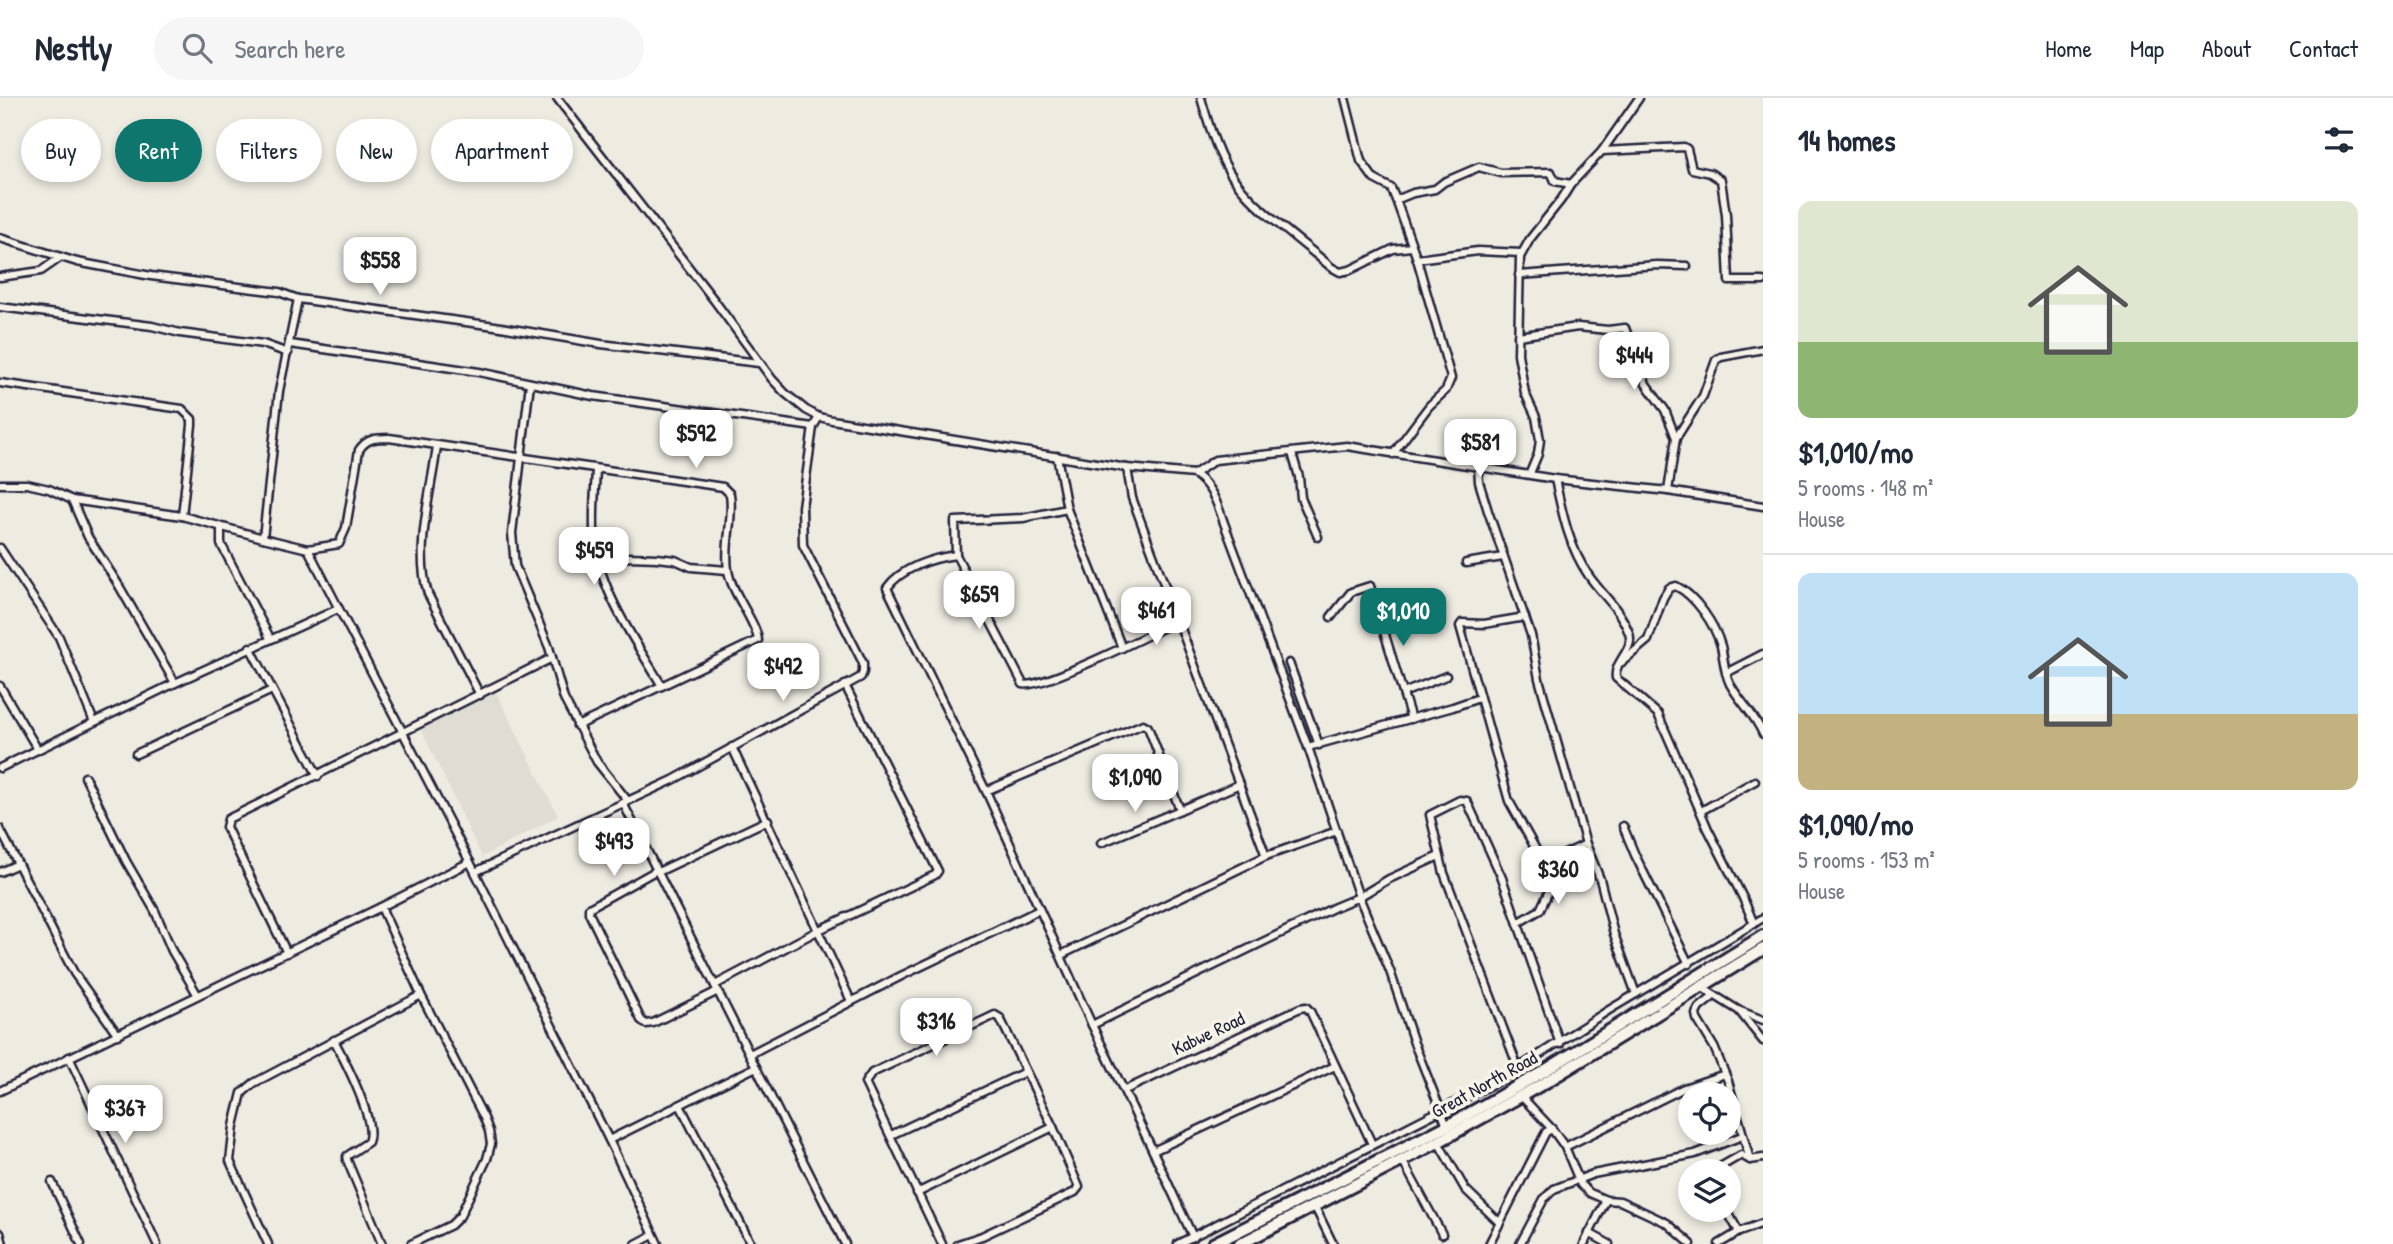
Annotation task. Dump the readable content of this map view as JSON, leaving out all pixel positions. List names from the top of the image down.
{
  "streets": {
    "main road": ["Great North Road"],
    "street": ["Kabwe Road"]
  },
  "page": {
    "header": "Nestly",
    "search": "Search here",
    "nav": [
      "Home",
      "Map",
      "About",
      "Contact"
    ],
    "heading": "14 homes",
    "chip": [
      "Buy",
      "Rent",
      "Filters",
      "New",
      "Apartment"
    ],
    "list": [
      {
        "name": "$1,010/mo",
        "note": "5 rooms · 148 m² · House"
      },
      {
        "name": "$1,090/mo",
        "note": "5 rooms · 153 m² · House"
      }
    ],
    "price": [
      "$558",
      "$444",
      "$592",
      "$581",
      "$459",
      "$659",
      "$461",
      "$1,010",
      "$492",
      "$1,090",
      "$493",
      "$360",
      "$316",
      "$367"
    ]
  }
}
